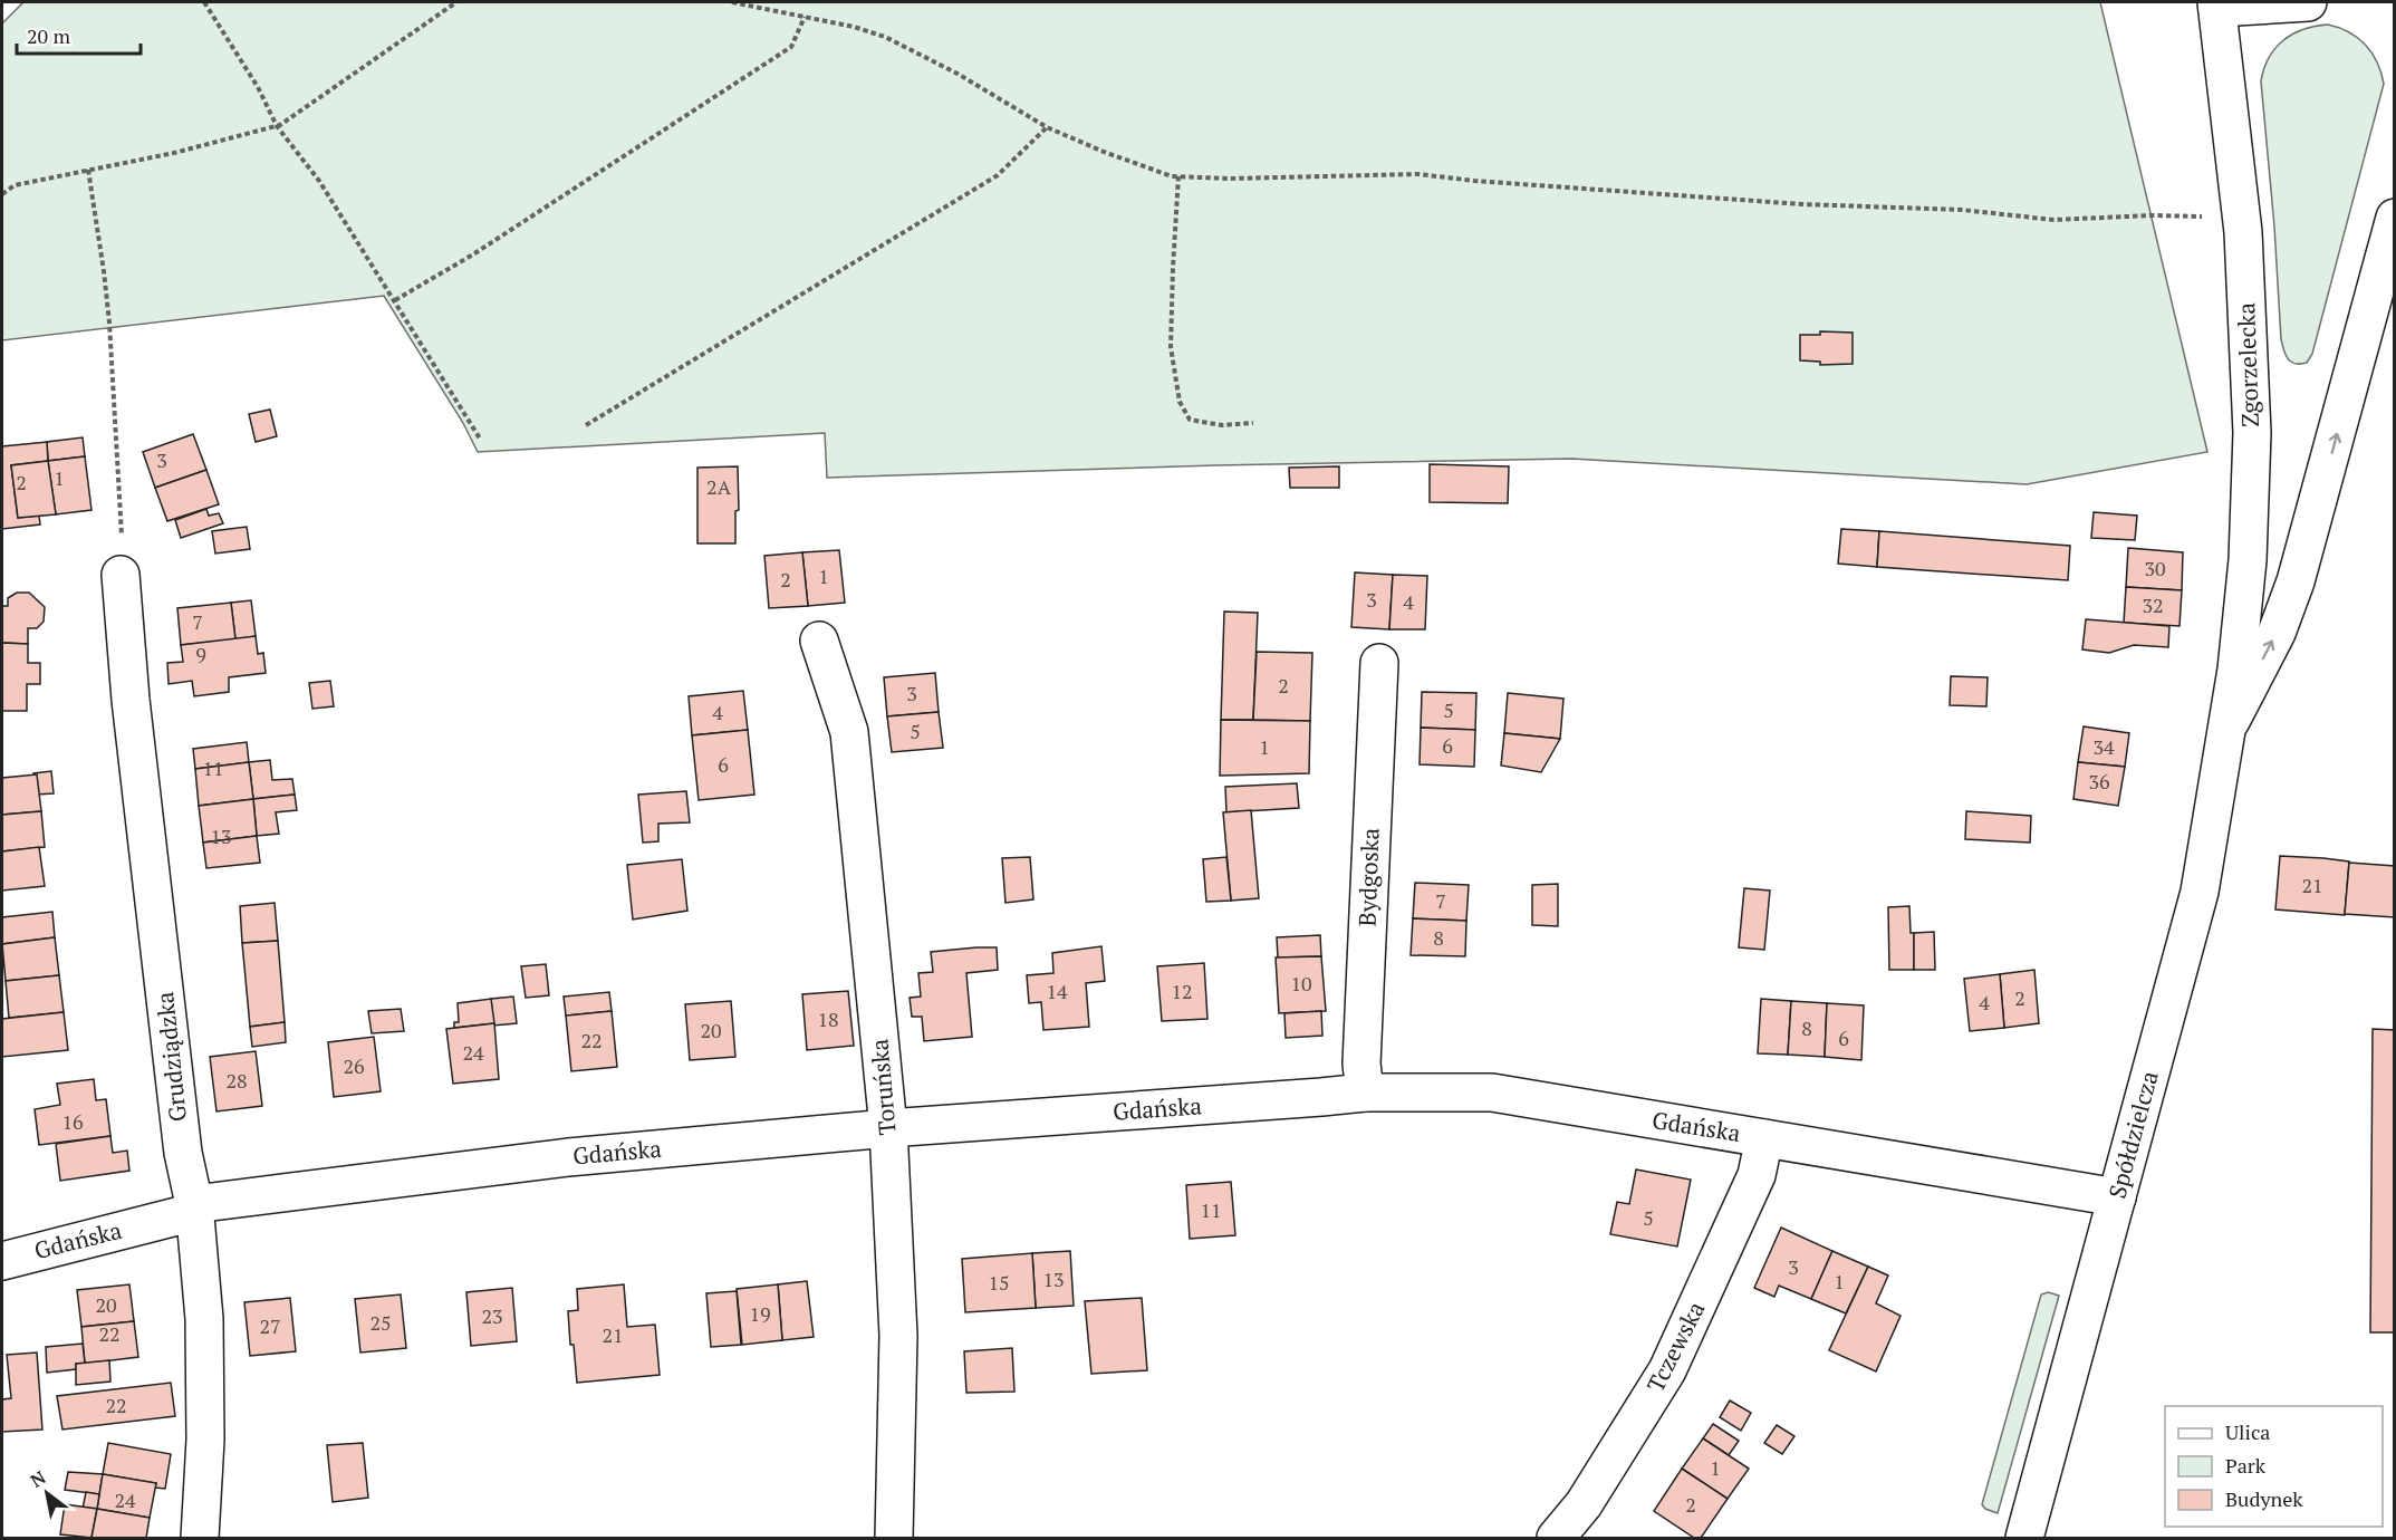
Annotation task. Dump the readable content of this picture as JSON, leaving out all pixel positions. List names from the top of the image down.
{
  "streets": {
    "street": [
      "Zgorzelecka",
      "Bydgoska",
      "Grudziądzka",
      "Toruńska",
      "Gdańska",
      "Spółdzielcza",
      "Tczewska"
    ]
  },
  "crossings": [
    ["Zgorzelecka", "Spółdzielcza"],
    ["Bydgoska", "Gdańska"],
    ["Grudziądzka", "Gdańska"],
    ["Toruńska", "Gdańska"],
    ["Gdańska", "Spółdzielcza"],
    ["Gdańska", "Tczewska"]
  ],
  "house_numbers": [
    "3",
    "1",
    "2",
    "2A",
    "30",
    "1",
    "2",
    "3",
    "4",
    "32",
    "7",
    "9",
    "2",
    "3",
    "5",
    "4",
    "5",
    "6",
    "1",
    "34",
    "6",
    "11",
    "36",
    "13",
    "21",
    "7",
    "8",
    "10",
    "14",
    "12",
    "2",
    "4",
    "18",
    "8",
    "20",
    "6",
    "22",
    "24",
    "26",
    "28",
    "16",
    "11",
    "5",
    "3",
    "13",
    "1",
    "15",
    "20",
    "19",
    "23",
    "25",
    "27",
    "22",
    "21",
    "22",
    "1",
    "24",
    "2"
  ],
  "legend": ["Ulica", "Park", "Budynek"],
  "scale_bar": "20 m",
  "north": "top left"
}
